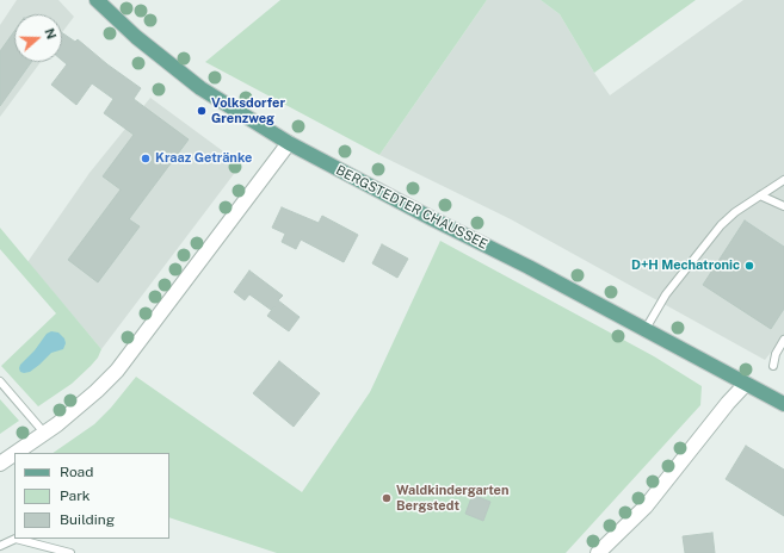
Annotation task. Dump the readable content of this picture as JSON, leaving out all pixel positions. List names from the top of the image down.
{
  "streets": {
    "main road": ["BERGSTEDTER CHAUSSEE"]
  },
  "places": [
    "Volksdorfer Grenzweg",
    "Kraaz Getränke",
    "D+H Mechatronic",
    "Waldkindergarten Bergstedt"
  ],
  "legend": ["Road", "Park", "Building"],
  "north": "right"
}
